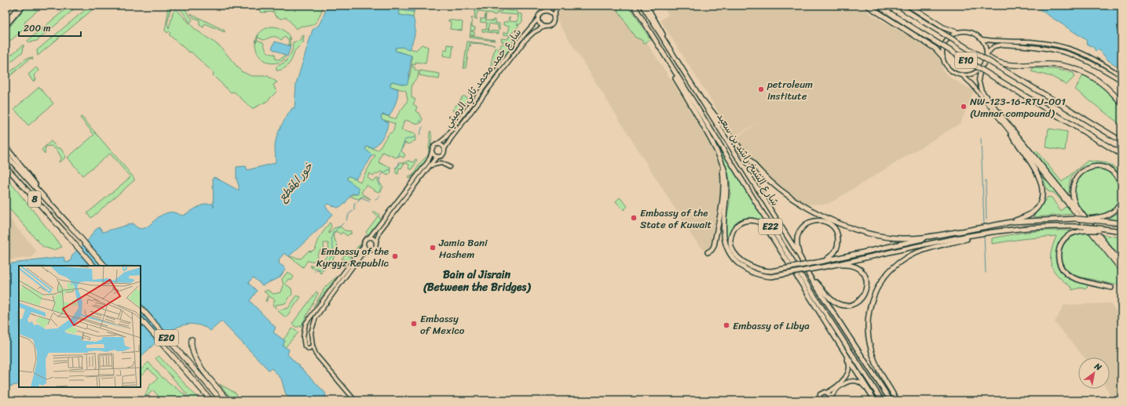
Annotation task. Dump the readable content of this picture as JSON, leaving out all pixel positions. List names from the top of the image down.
{
  "streets": {
    "highway": [
      "E10",
      "شارع الشيخ راشد بن سعيد",
      "8",
      "E22",
      "E20"
    ],
    "main road": ["شارع حمد محمد ثاني الرميثي"]
  },
  "districts": ["Bain al Jisrain (Between the Bridges)"],
  "water": ["خور المقطع"],
  "places": [
    "petroleum institute",
    "NW-123-16-RTU-001 (Umnar compound)",
    "Embassy of the State of Kuwait",
    "Jamia Bani Hashem",
    "Embassy of the Kyrgyz Republic",
    "Embassy of Mexico",
    "Embassy of Libya"
  ],
  "scale_bar": "200 m",
  "north": "top right"
}
